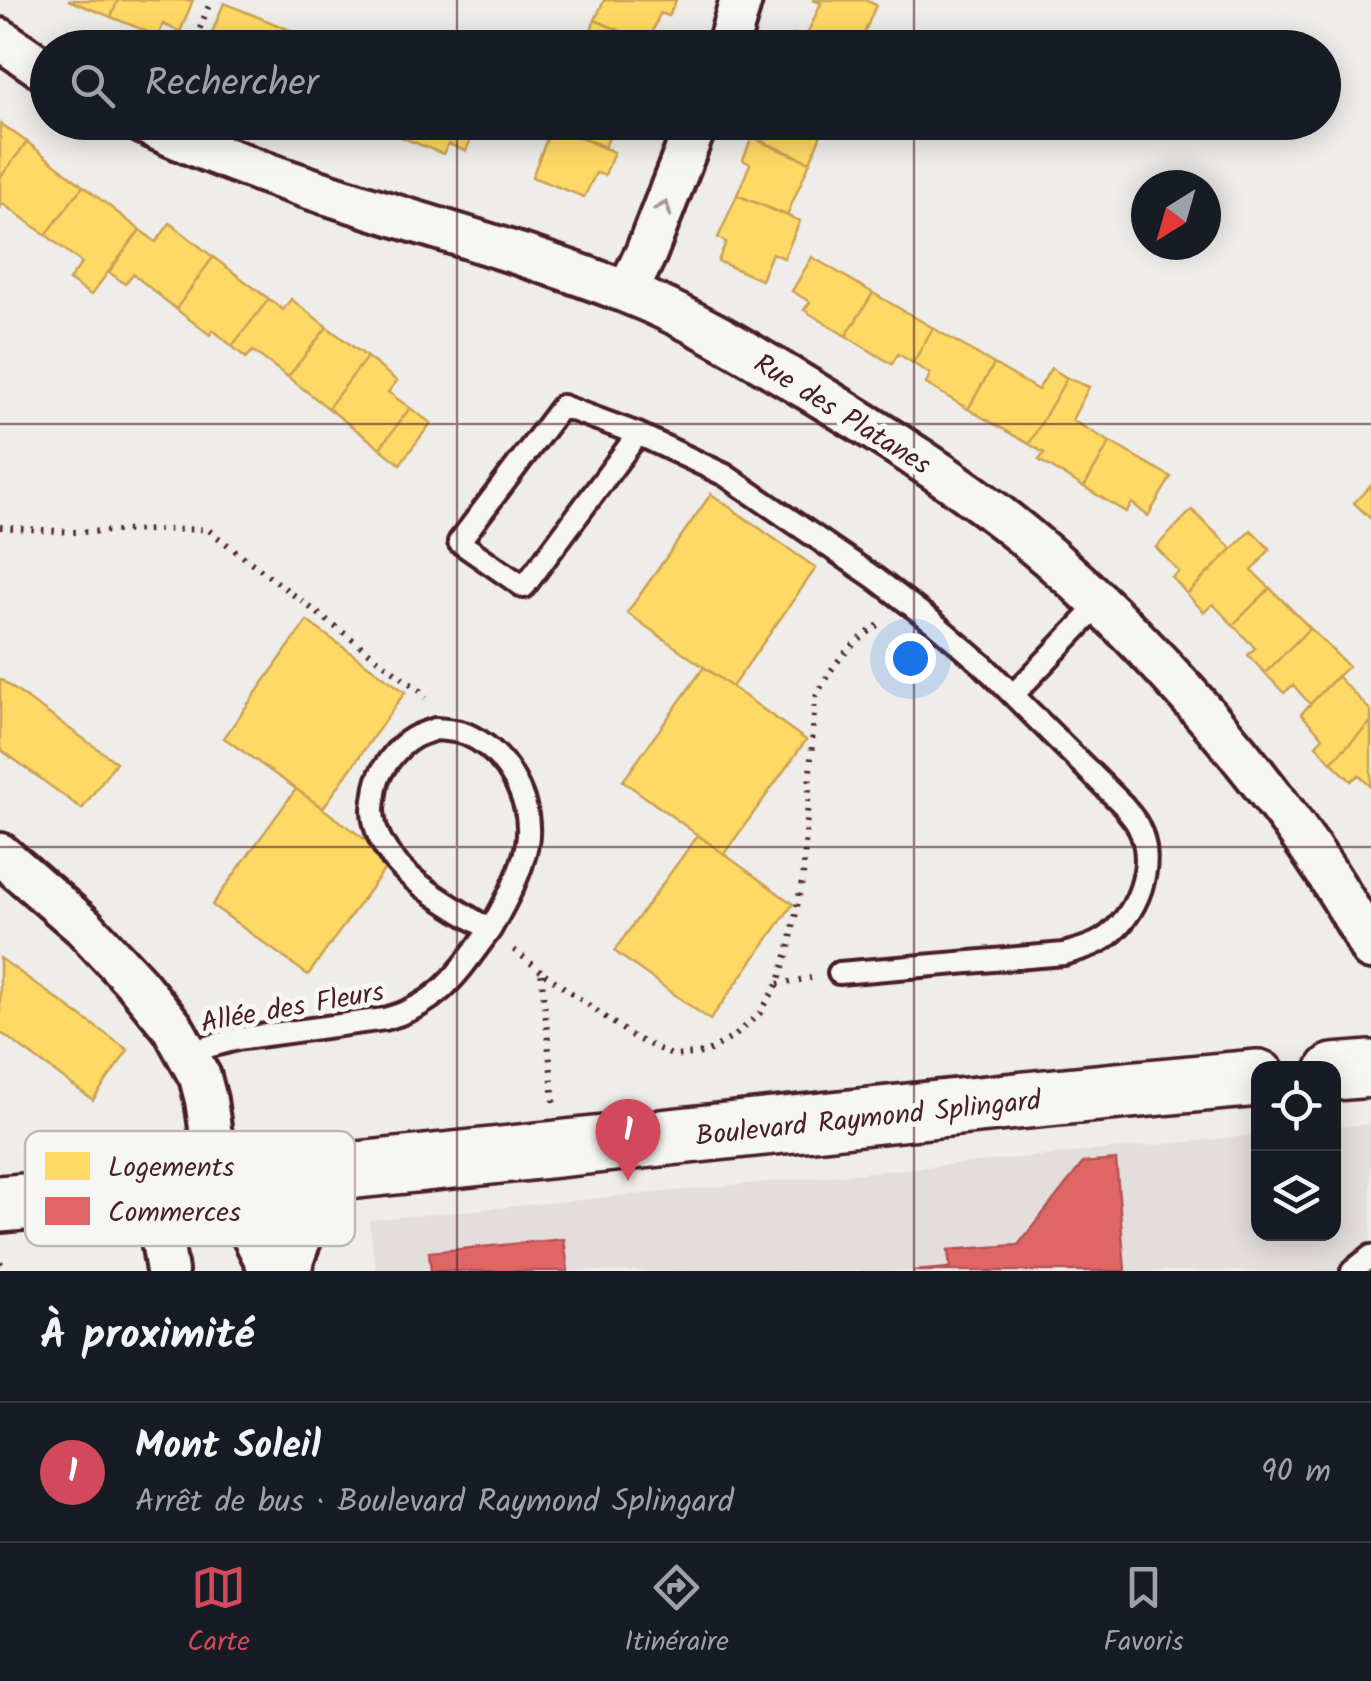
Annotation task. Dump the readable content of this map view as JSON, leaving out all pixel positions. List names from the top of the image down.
{
  "streets": {
    "main road": ["Boulevard Raymond Splingard"],
    "street": ["Rue des Platanes"],
    "lane": ["Allée des Fleurs"]
  },
  "legend": ["Logements", "Commerces"],
  "north": "bottom left",
  "page": {
    "search": "Rechercher",
    "pins": "1",
    "heading": "À proximité",
    "list": [
      {
        "mark": "1",
        "name": "Mont Soleil",
        "note": "Arrêt de bus · Boulevard Raymond Splingard",
        "value": "90 m"
      }
    ],
    "nav": ["Carte", "Itinéraire", "Favoris"]
  }
}
